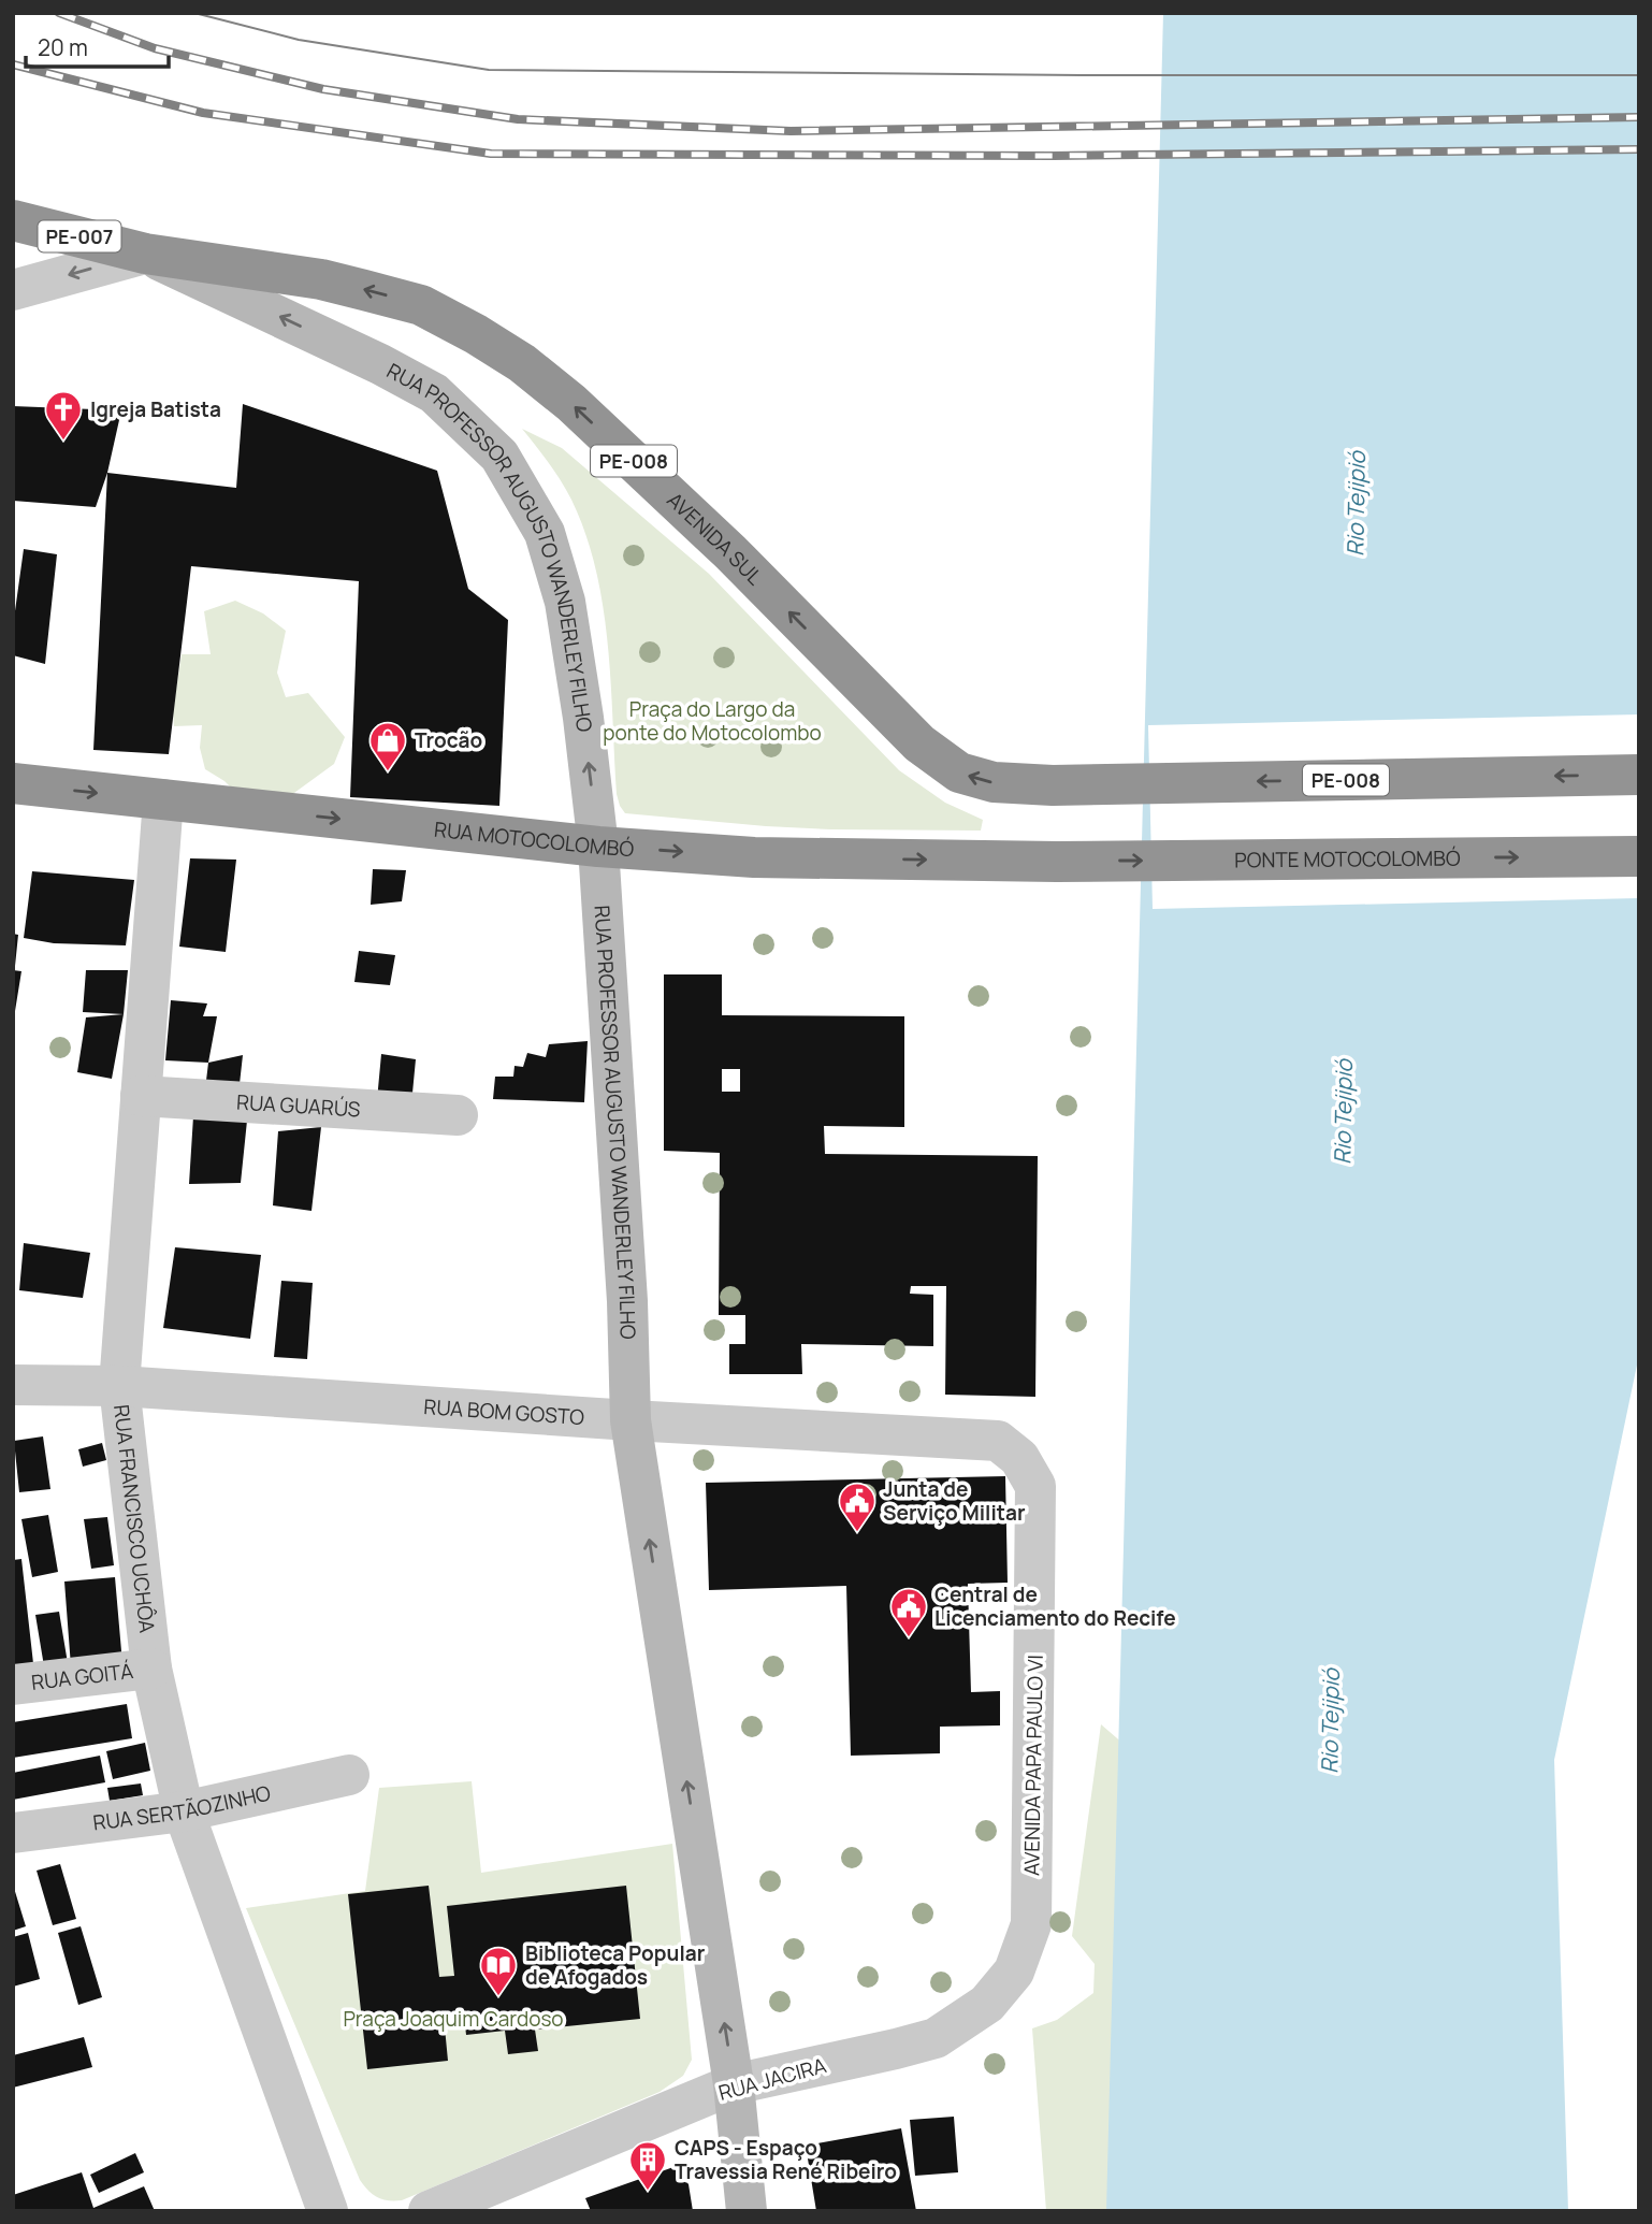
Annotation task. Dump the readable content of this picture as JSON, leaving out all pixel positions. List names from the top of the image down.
{
  "streets": {
    "highway": [
      "PE-007",
      "PE-008",
      "AVENIDA SUL",
      "RUA MOTOCOLOMBÓ",
      "PONTE MOTOCOLOMBÓ"
    ],
    "main road": ["RUA PROFESSOR AUGUSTO WANDERLEY FILHO"],
    "street": [
      "RUA GUARÚS",
      "RUA BOM GOSTO",
      "RUA FRANCISCO UCHÔA",
      "RUA GOITÁ",
      "AVENIDA PAPA PAULO VI",
      "RUA SERTÃOZINHO",
      "RUA JACIRA"
    ]
  },
  "crossings": [
    ["AVENIDA SUL", "RUA PROFESSOR AUGUSTO WANDERLEY FILHO"],
    ["RUA PROFESSOR AUGUSTO WANDERLEY FILHO", "RUA MOTOCOLOMBÓ"],
    ["RUA PROFESSOR AUGUSTO WANDERLEY FILHO", "RUA BOM GOSTO"],
    ["RUA PROFESSOR AUGUSTO WANDERLEY FILHO", "RUA JACIRA"],
    ["RUA MOTOCOLOMBÓ", "PONTE MOTOCOLOMBÓ"],
    ["RUA MOTOCOLOMBÓ", "RUA FRANCISCO UCHÔA"],
    ["RUA GUARÚS", "RUA FRANCISCO UCHÔA"],
    ["RUA BOM GOSTO", "RUA FRANCISCO UCHÔA"],
    ["RUA BOM GOSTO", "AVENIDA PAPA PAULO VI"],
    ["RUA FRANCISCO UCHÔA", "RUA GOITÁ"],
    ["RUA FRANCISCO UCHÔA", "RUA SERTÃOZINHO"],
    ["AVENIDA PAPA PAULO VI", "RUA JACIRA"]
  ],
  "one_way": [
    "AVENIDA SUL",
    "RUA PROFESSOR AUGUSTO WANDERLEY FILHO",
    "RUA MOTOCOLOMBÓ",
    "PONTE MOTOCOLOMBÓ"
  ],
  "water": ["Rio Tejipió"],
  "parks": ["Praça do Largo da ponte do Motocolombo", "Praça Joaquim Cardoso"],
  "places": {
    "church": ["Igreja Batista"],
    "shop": ["Trocão"],
    "public building": ["Junta de Serviço Militar", "Central de Licenciamento do Recife"],
    "library": ["Biblioteca Popular de Afogados"],
    "building": ["CAPS - Espaço Travessia René Ribeiro"]
  },
  "scale_bar": "20 m"
}
